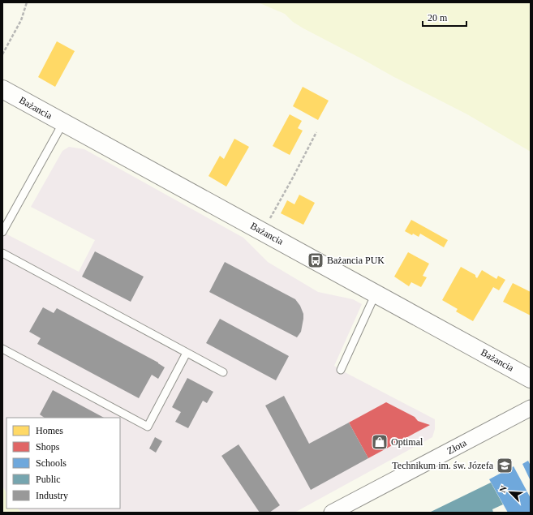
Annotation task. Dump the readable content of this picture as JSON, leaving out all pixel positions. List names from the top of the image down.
{
  "streets": {
    "street": ["Bażancia", "Złota"]
  },
  "places": {
    "bus stop": ["Bażancia PUK"],
    "shop": ["Optimal"],
    "school or university": ["Technikum im. św. Józefa"]
  },
  "legend": [
    "Homes",
    "Shops",
    "Schools",
    "Public",
    "Industry"
  ],
  "scale_bar": "20 m",
  "north": "top left"
}
